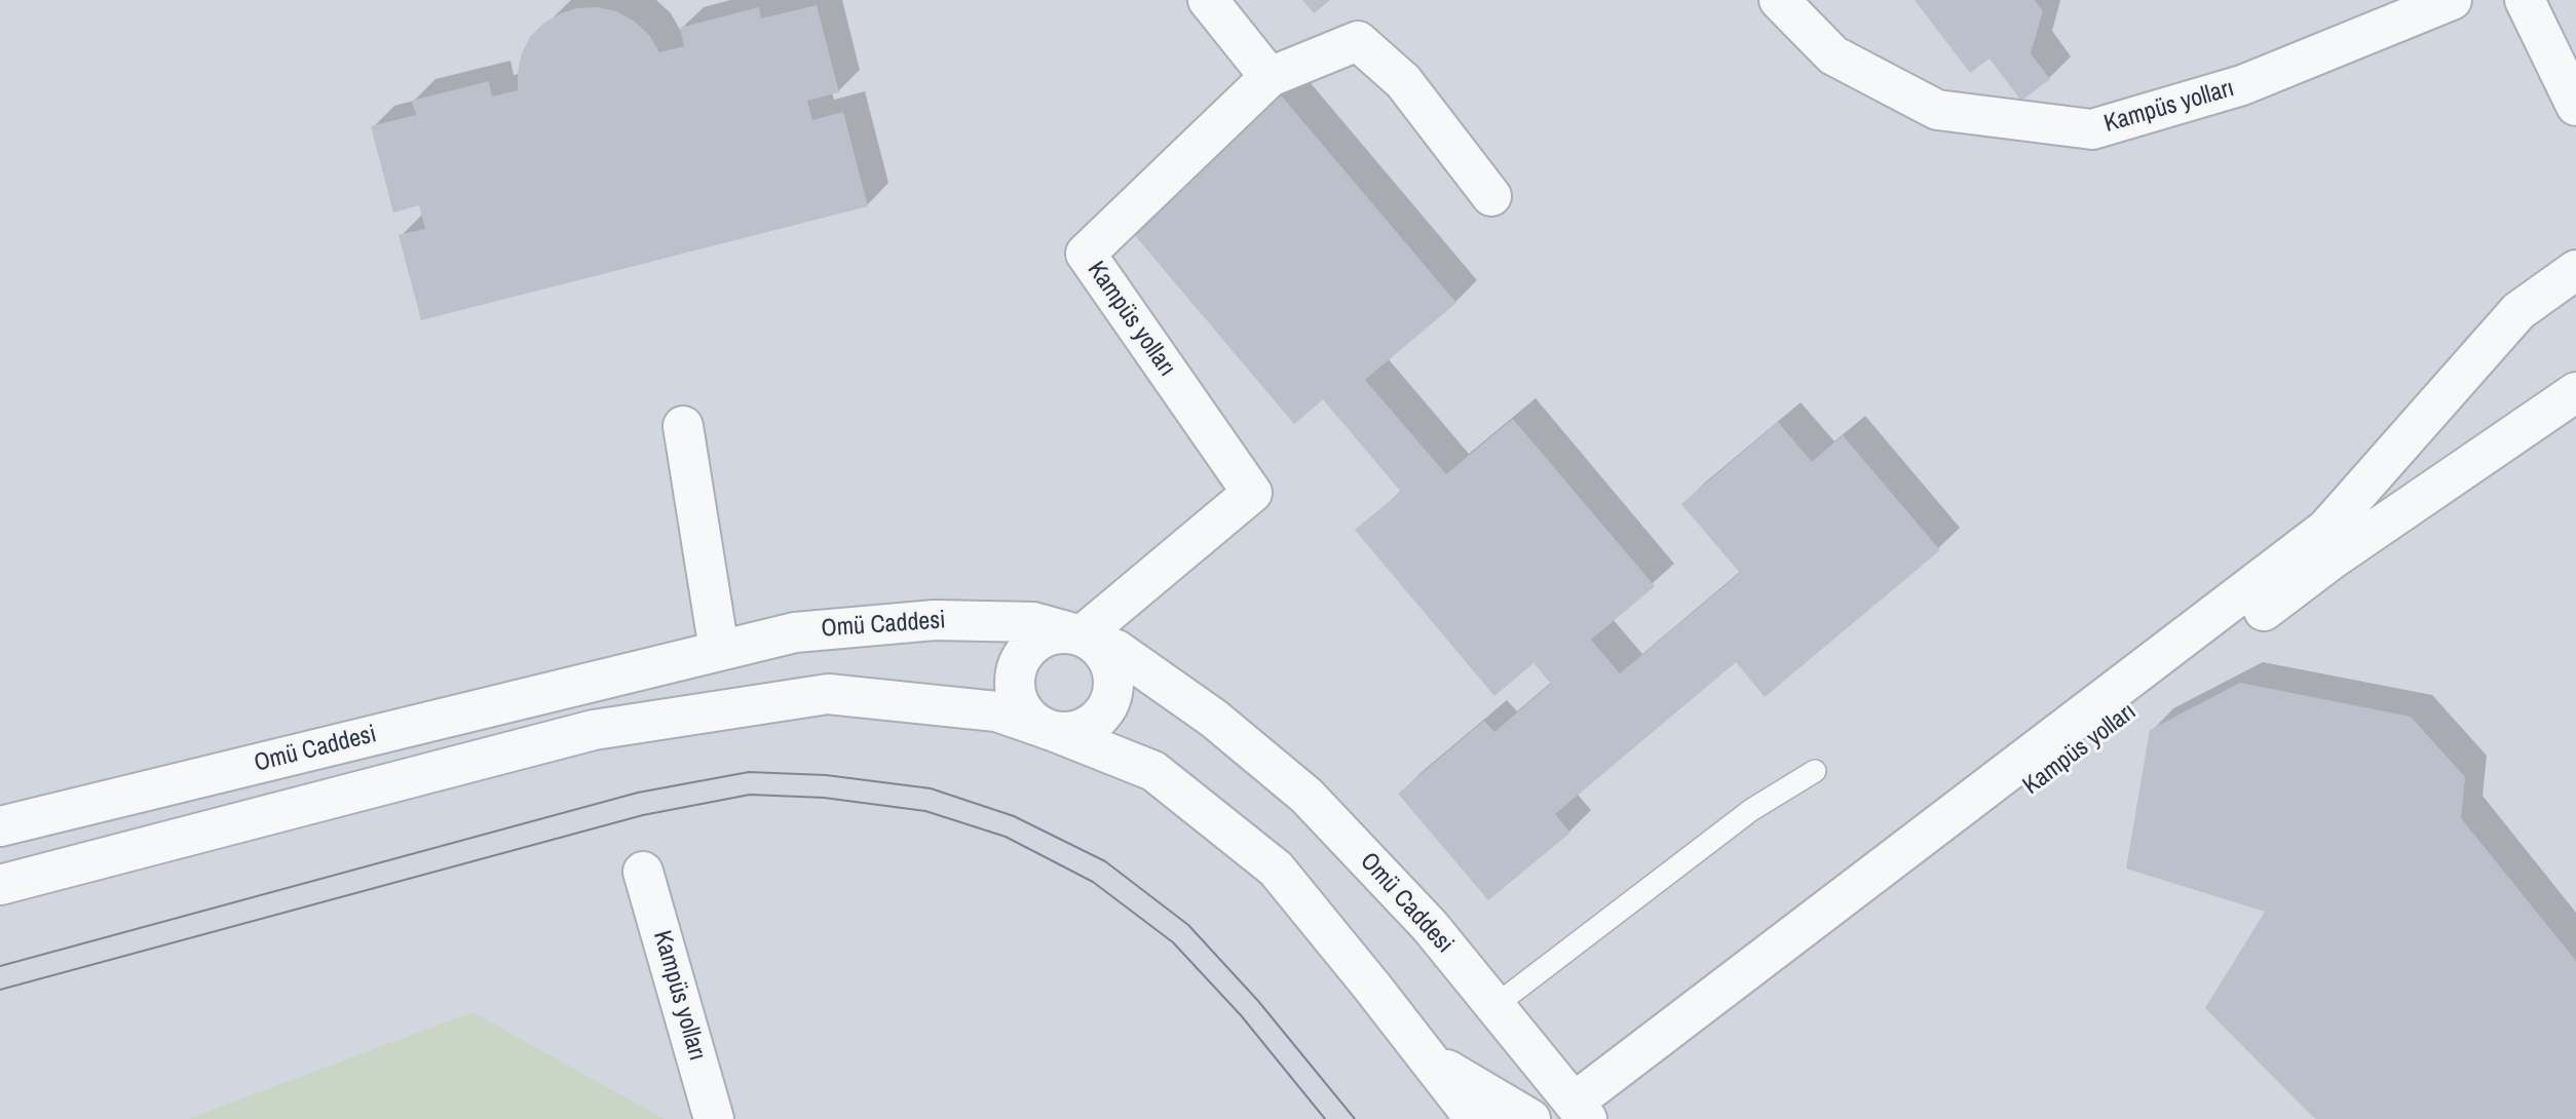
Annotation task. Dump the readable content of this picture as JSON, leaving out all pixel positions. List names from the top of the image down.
{
  "streets": {
    "street": ["Kampüs yolları", "Omü Caddesi"]
  },
  "crossings": [
    ["Kampüs yolları", "Omü Caddesi"]
  ]
}
